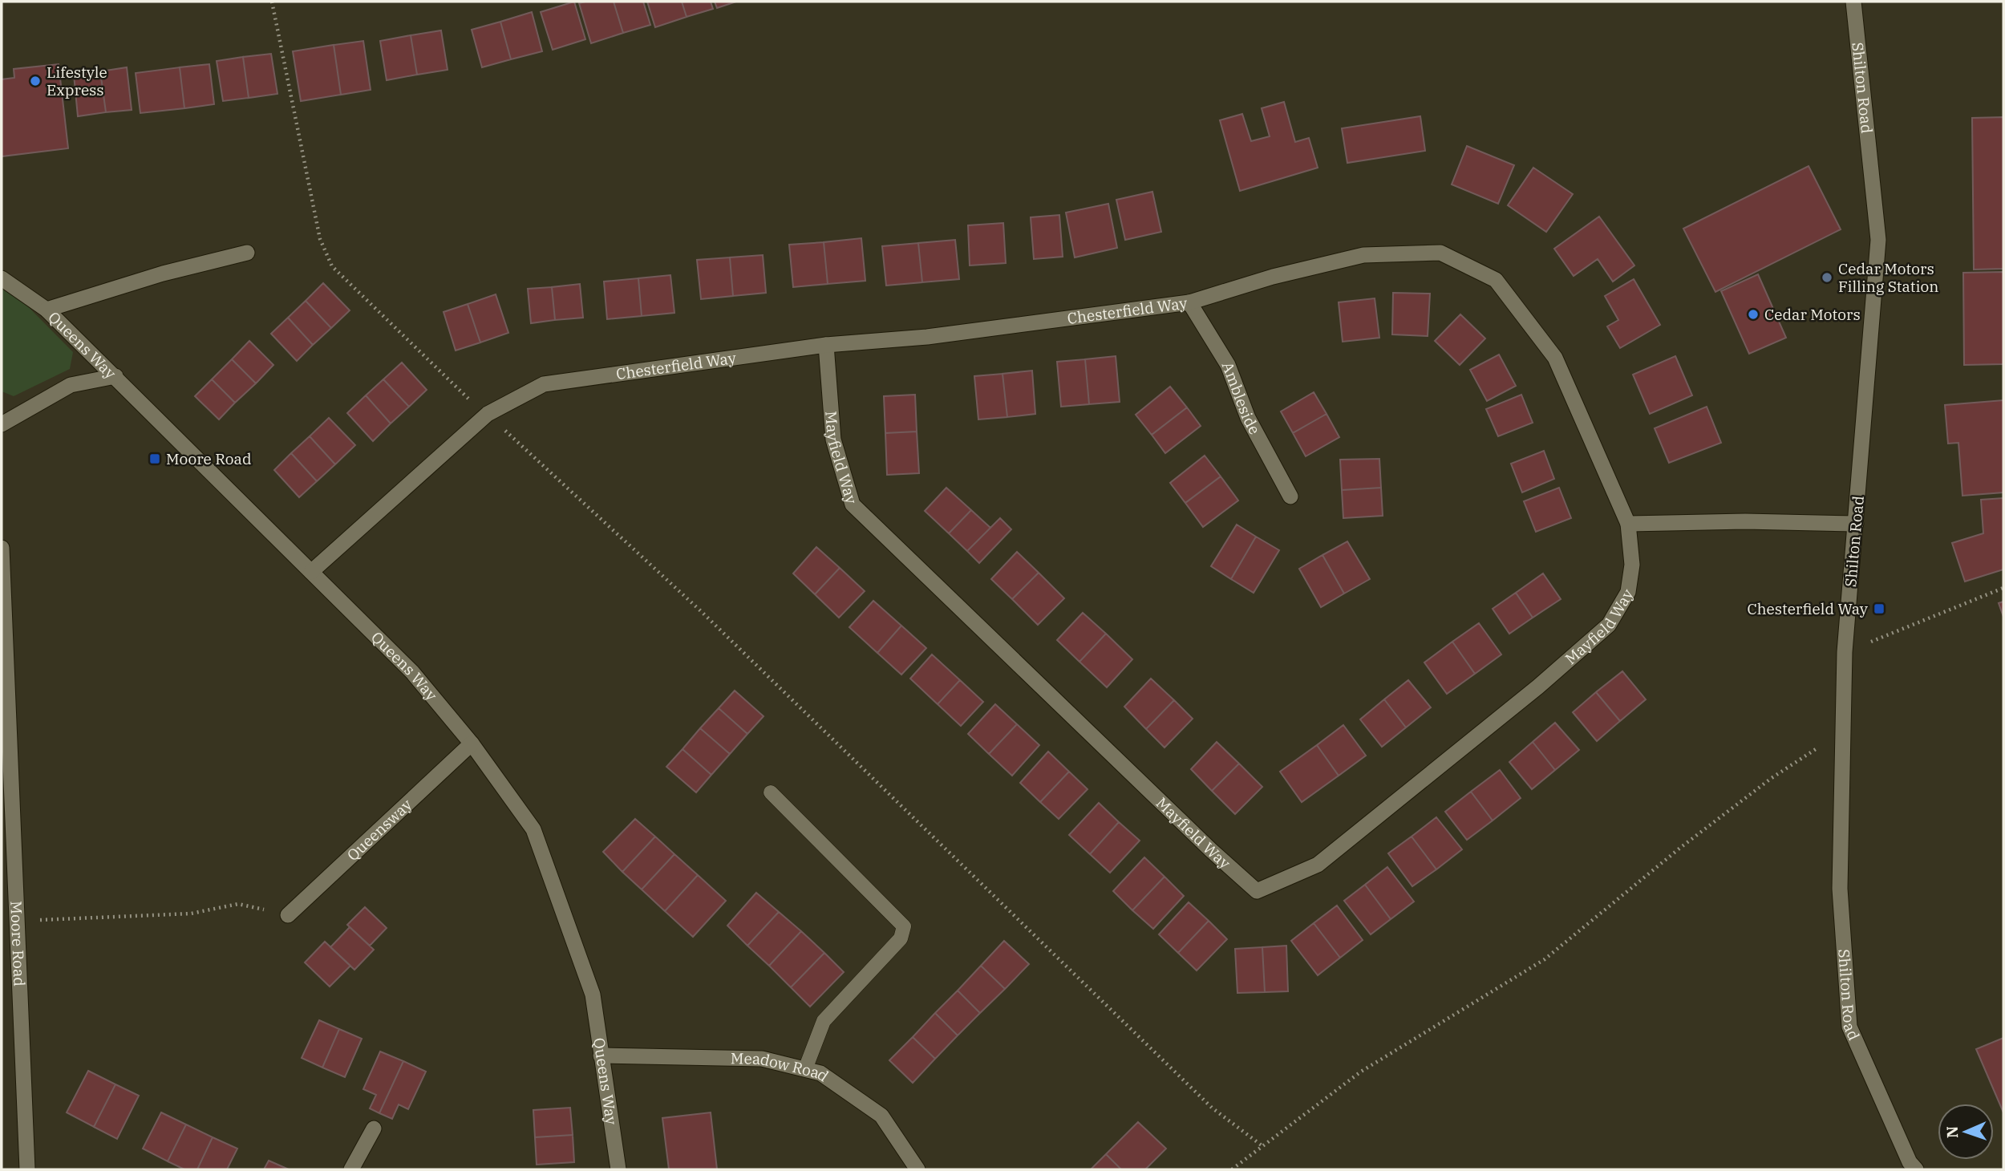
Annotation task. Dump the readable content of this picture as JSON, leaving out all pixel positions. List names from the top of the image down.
{
  "streets": {
    "street": [
      "Shilton Road",
      "Chesterfield Way",
      "Queens Way",
      "Ambleside",
      "Mayfield Way",
      "Queensway",
      "Moore Road",
      "Meadow Road"
    ]
  },
  "crossings": [
    ["Chesterfield Way", "Queens Way"],
    ["Chesterfield Way", "Ambleside"],
    ["Chesterfield Way", "Mayfield Way"],
    ["Queens Way", "Queensway"],
    ["Queens Way", "Meadow Road"]
  ],
  "places": {
    "other": ["Lifestyle Express", "Cedar Motors Filling Station", "Cedar Motors"],
    "transit": ["Moore Road", "Chesterfield Way"]
  },
  "north": "left"
}
